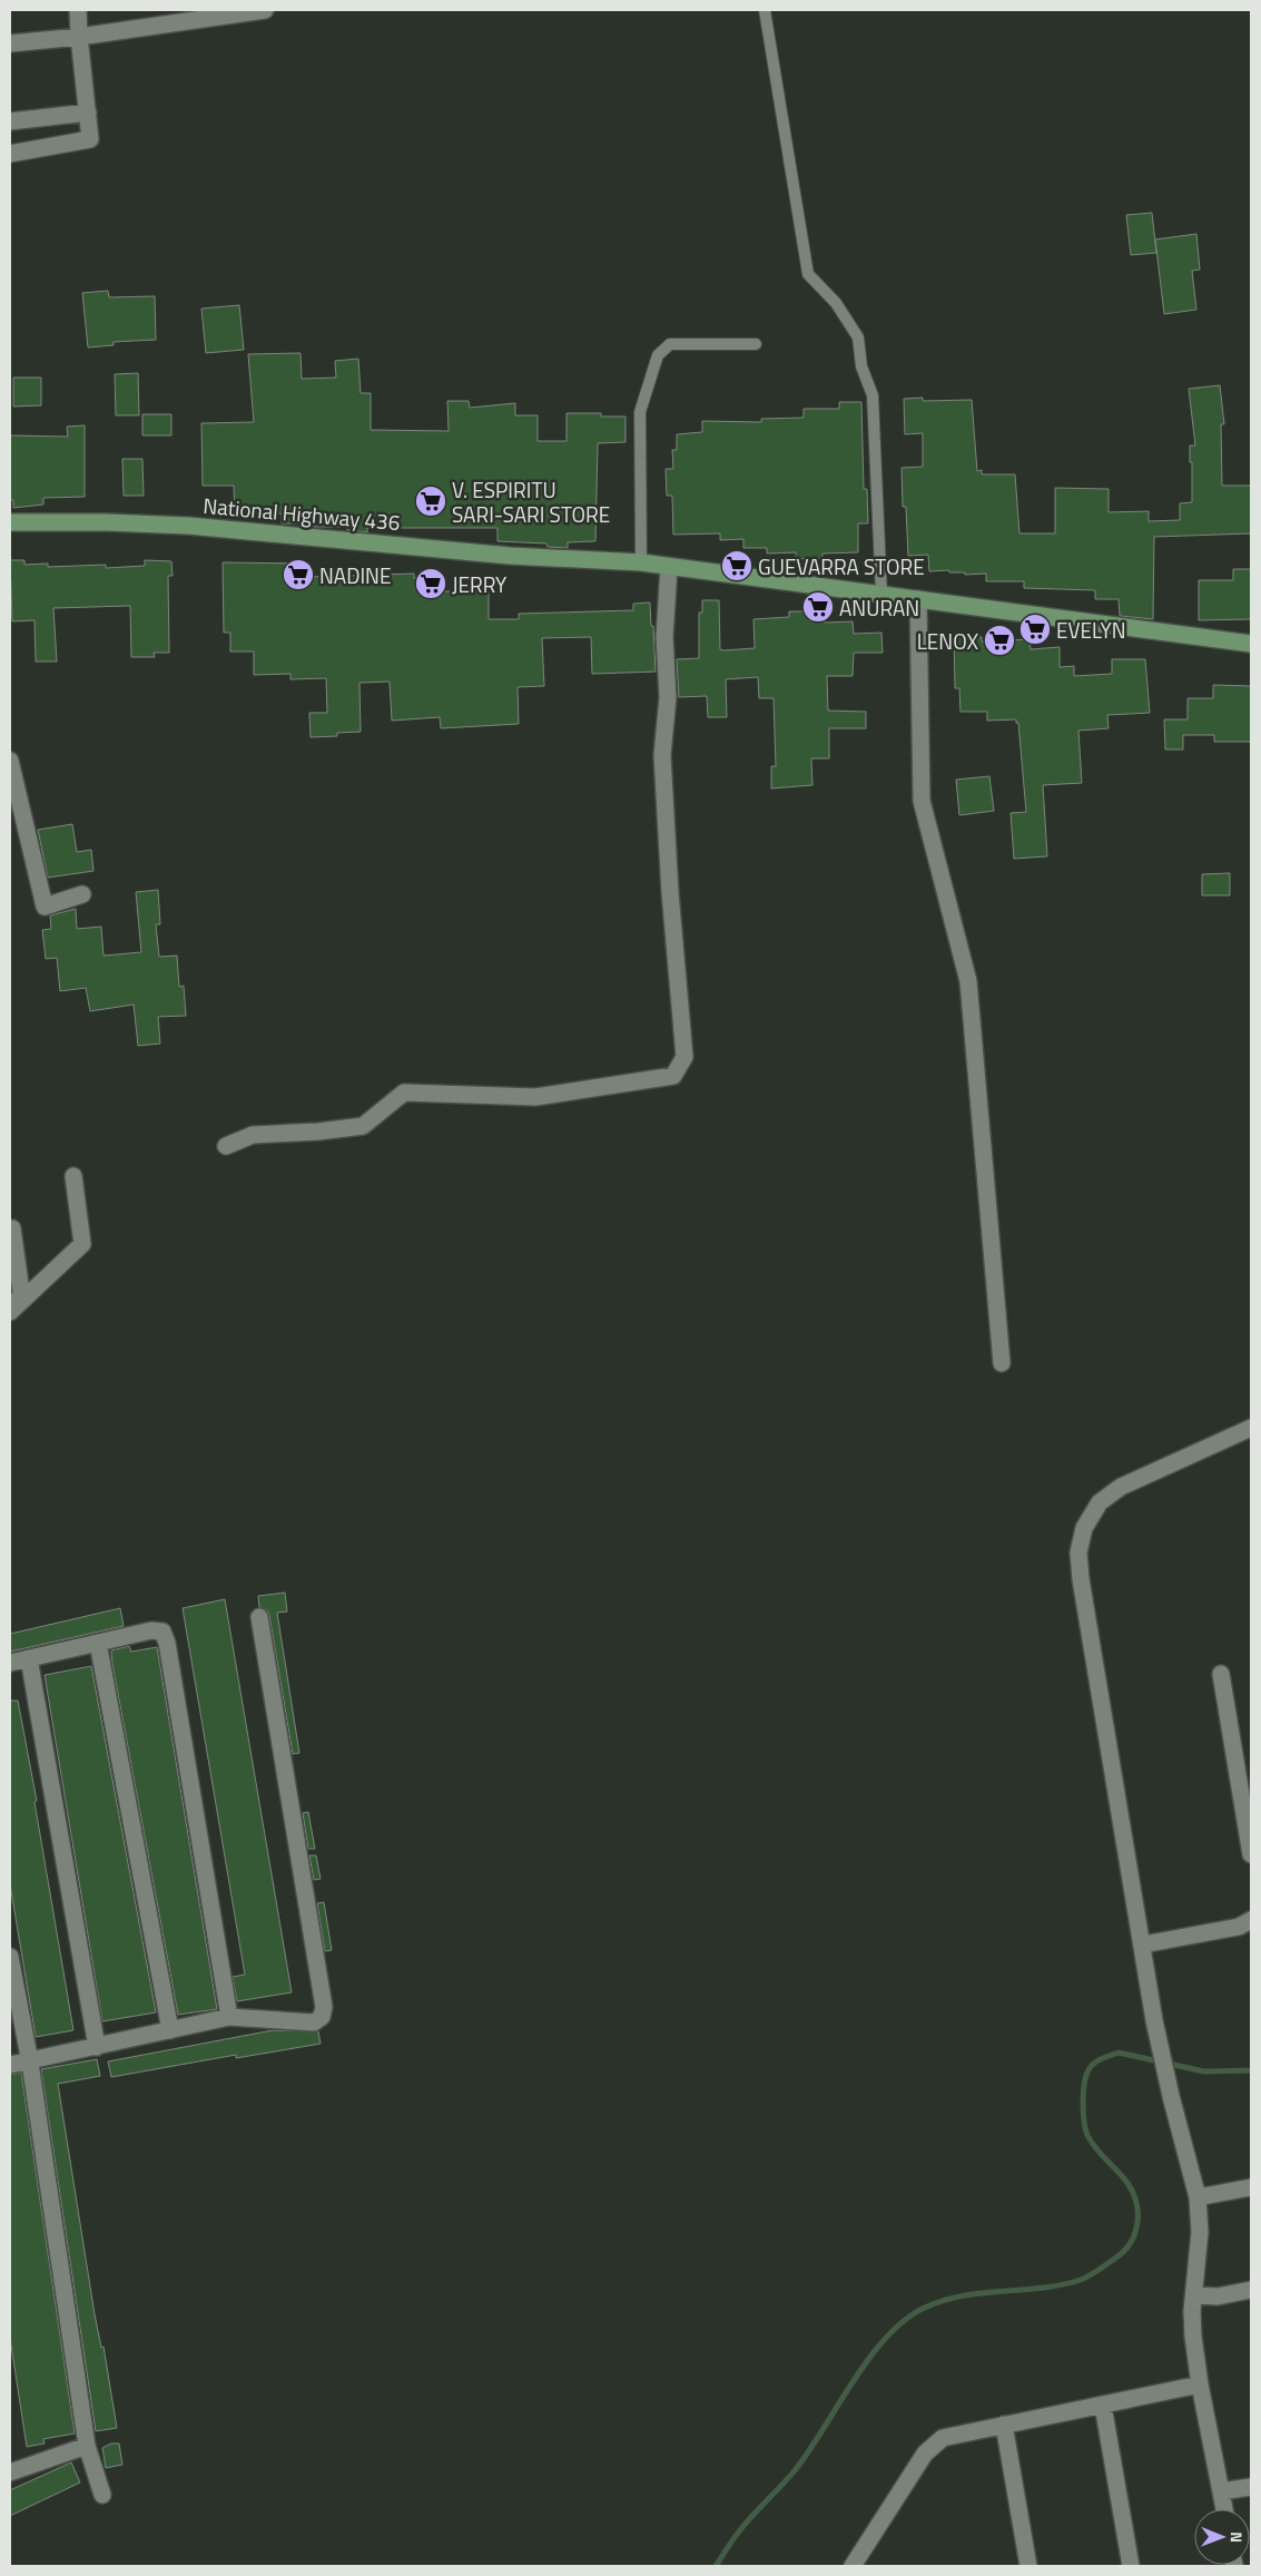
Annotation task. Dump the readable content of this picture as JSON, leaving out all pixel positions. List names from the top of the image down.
{
  "streets": {
    "main road": ["National Highway 436"]
  },
  "places": {
    "supermarket": [
      "V. ESPIRITU SARI-SARI STORE",
      "GUEVARRA STORE",
      "NADINE",
      "JERRY",
      "ANURAN",
      "EVELYN",
      "LENOX"
    ]
  },
  "north": "right"
}
